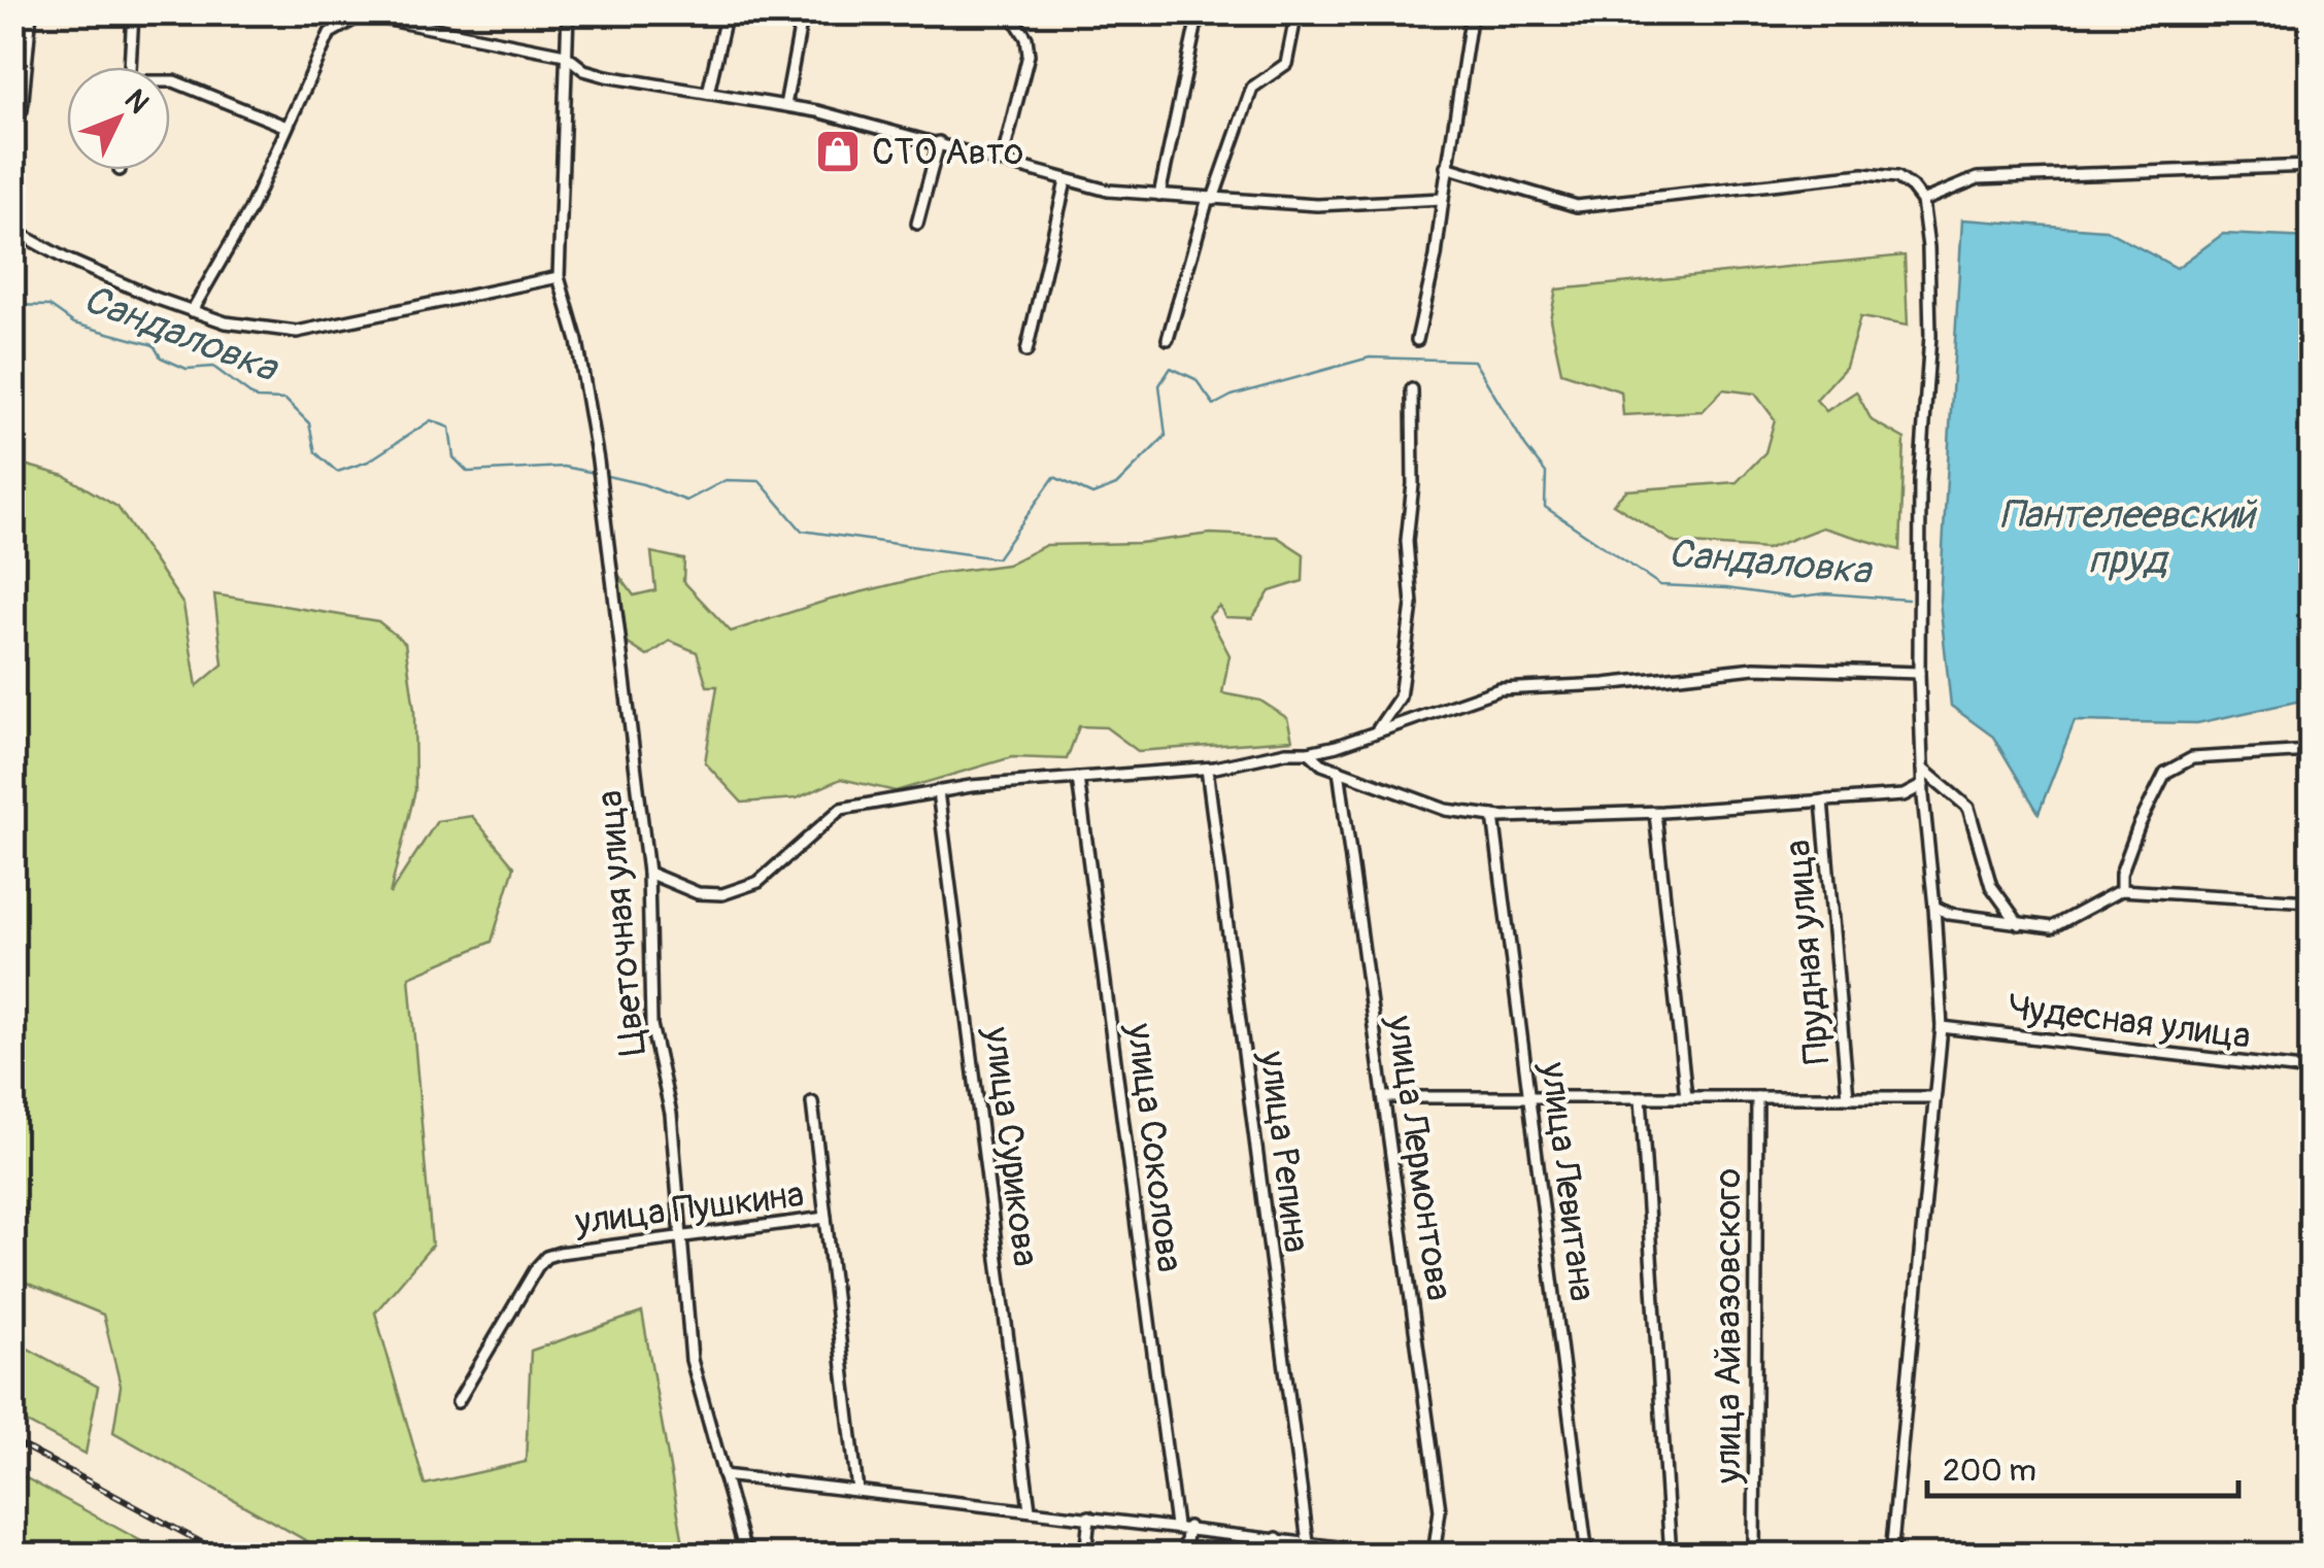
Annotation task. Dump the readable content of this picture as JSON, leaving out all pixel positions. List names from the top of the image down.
{
  "streets": {
    "street": [
      "Цветочная улица",
      "Прудная улица",
      "Чудесная улица",
      "улица Сурикова",
      "улица Соколова",
      "улица Репина",
      "улица Лермонтова",
      "улица Левитана",
      "улица Пушкина",
      "улица Айвазовского"
    ]
  },
  "crossings": [
    ["Цветочная улица", "улица Пушкина"]
  ],
  "water": ["Сандаловка", "Пантелеевский пруд"],
  "places": {
    "shop": ["СТО Авто"]
  },
  "scale_bar": "200 m",
  "north": "top right"
}
